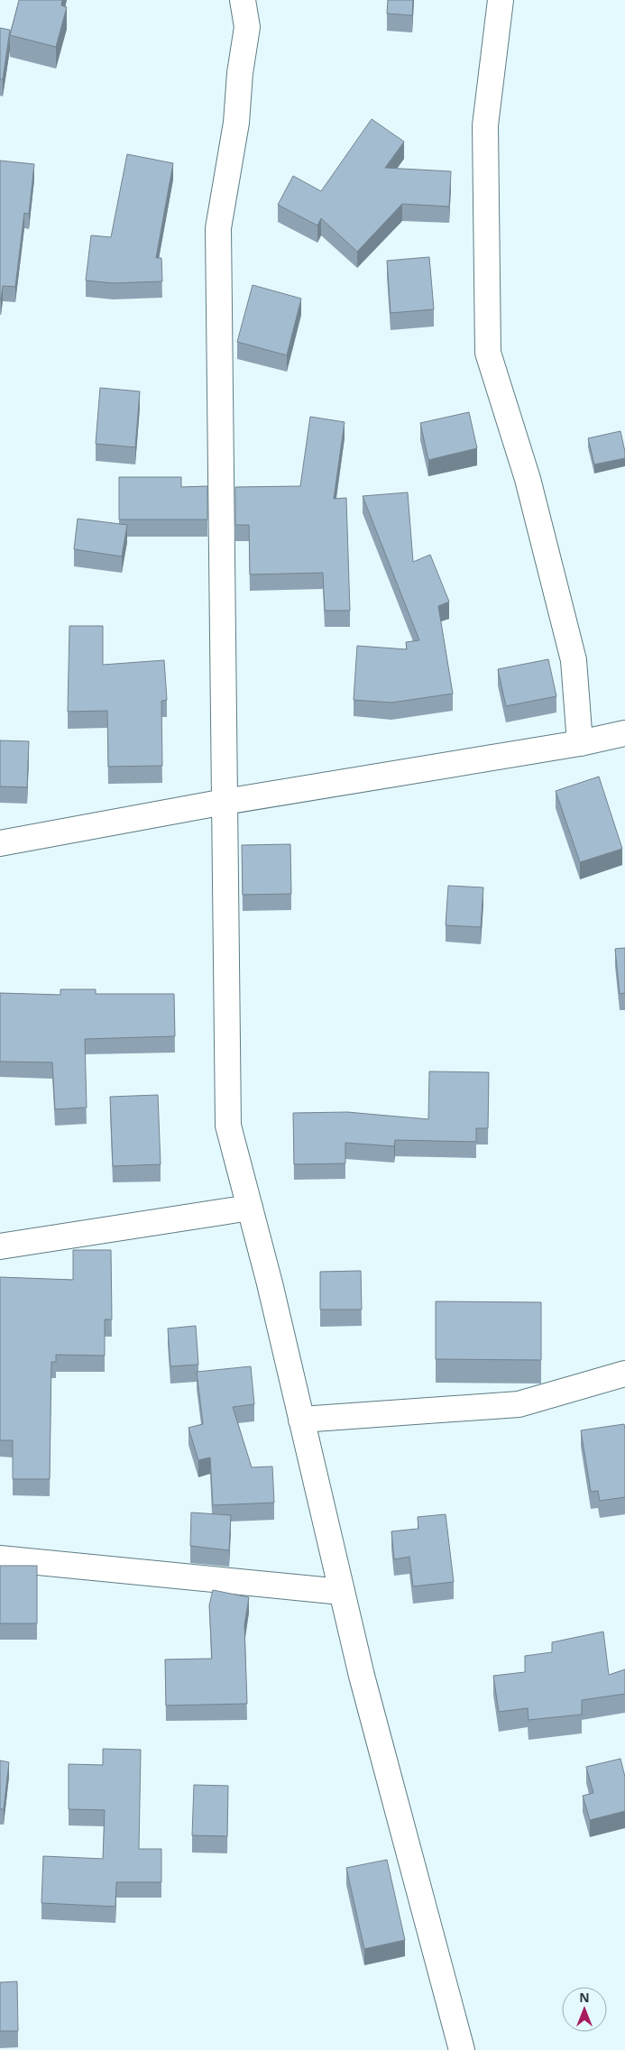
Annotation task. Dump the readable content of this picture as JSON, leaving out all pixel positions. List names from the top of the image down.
{
  "north": "top"
}
